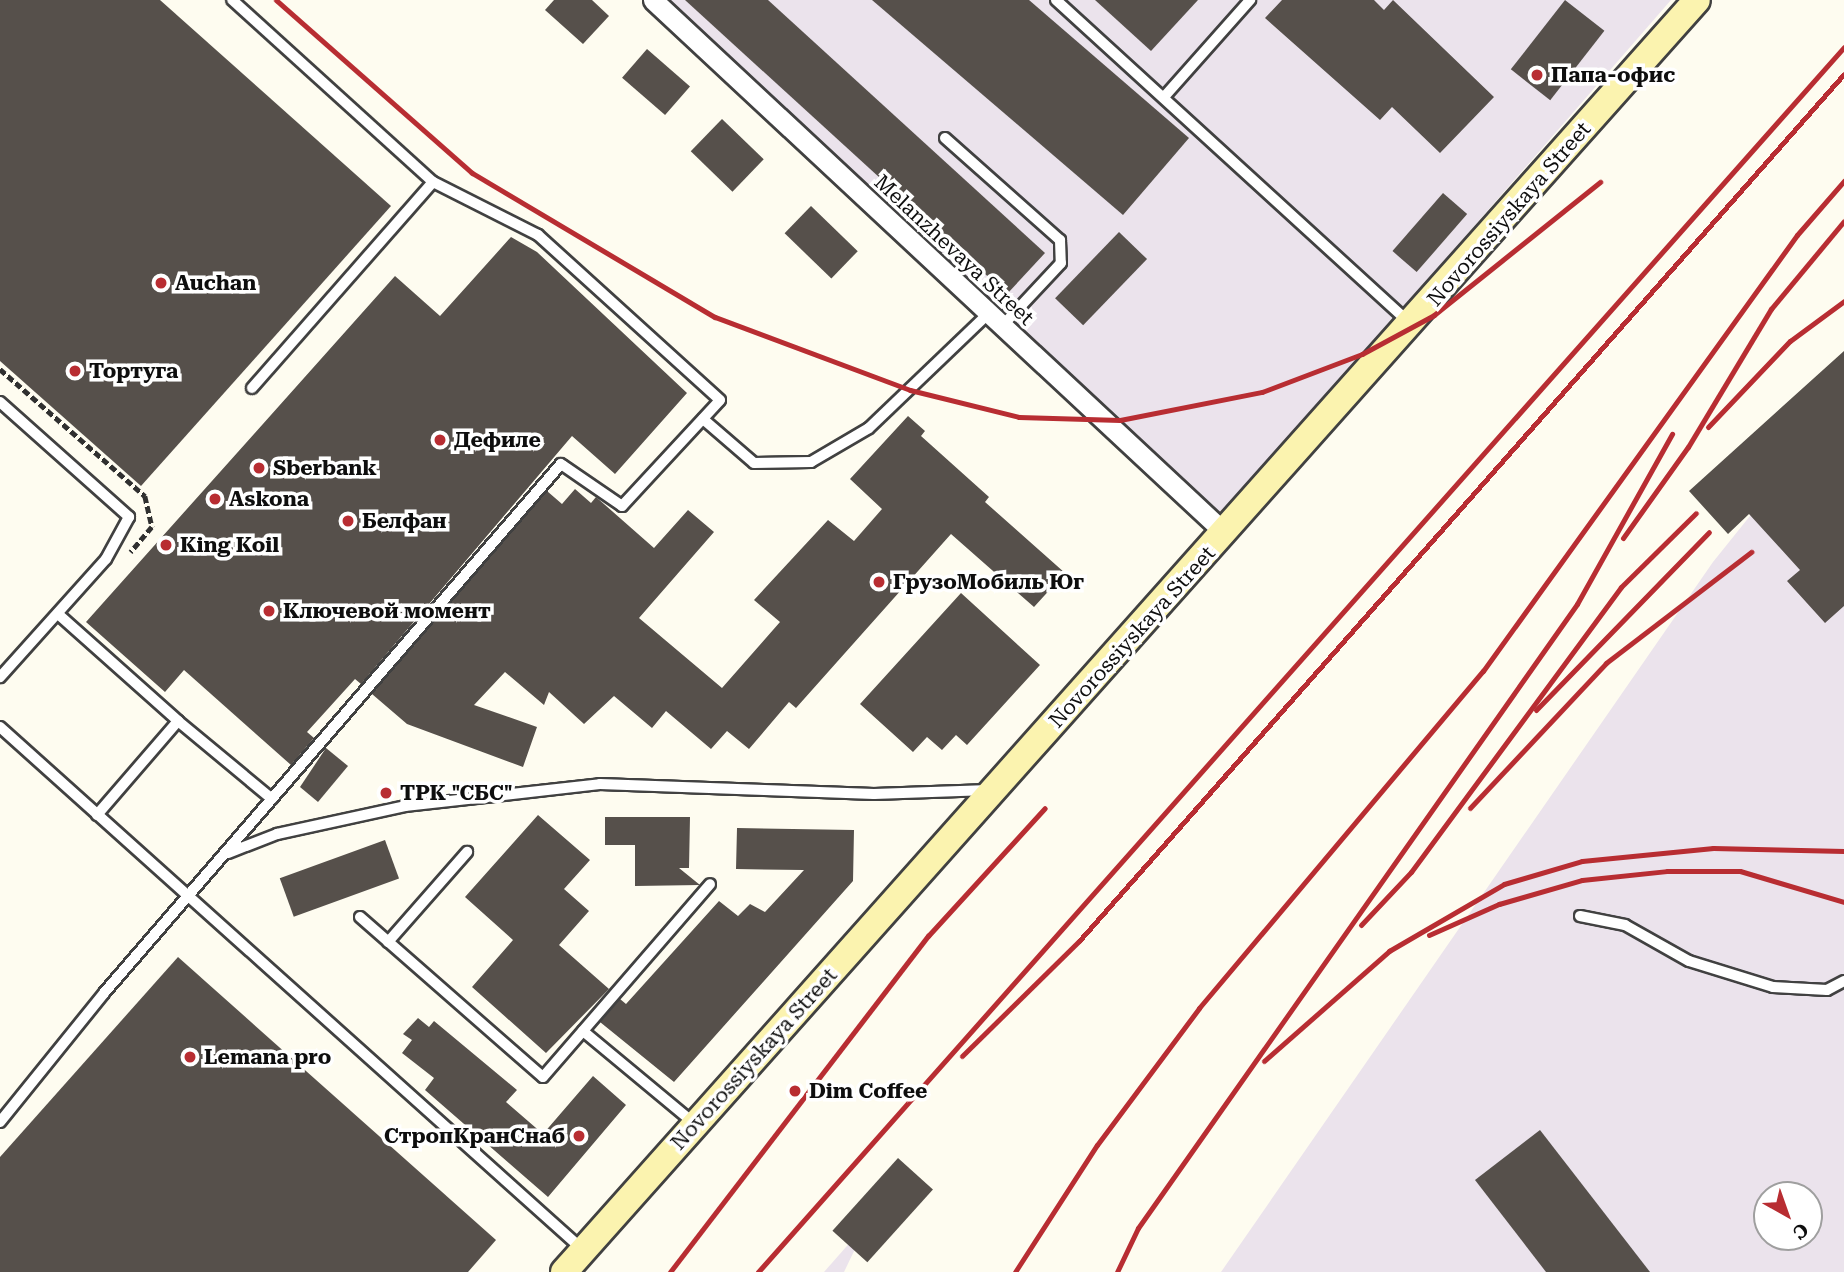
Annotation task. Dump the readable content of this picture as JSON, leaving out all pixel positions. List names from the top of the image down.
{
  "streets": {
    "main road": ["Novorossiyskaya Street"],
    "street": ["Melanzhevaya Street"]
  },
  "crossings": [
    ["Novorossiyskaya Street", "Melanzhevaya Street"]
  ],
  "places": [
    "Папа-офис",
    "Auchan",
    "Тортуга",
    "Дефиле",
    "Sberbank",
    "Askona",
    "Белфан",
    "King Koil",
    "ГрузоМобиль Юг",
    "Ключевой момент",
    "ТРК \"СБС\"",
    "Lemana pro",
    "Dim Coffee",
    "СтропКранСнаб"
  ],
  "north": "bottom right"
}
